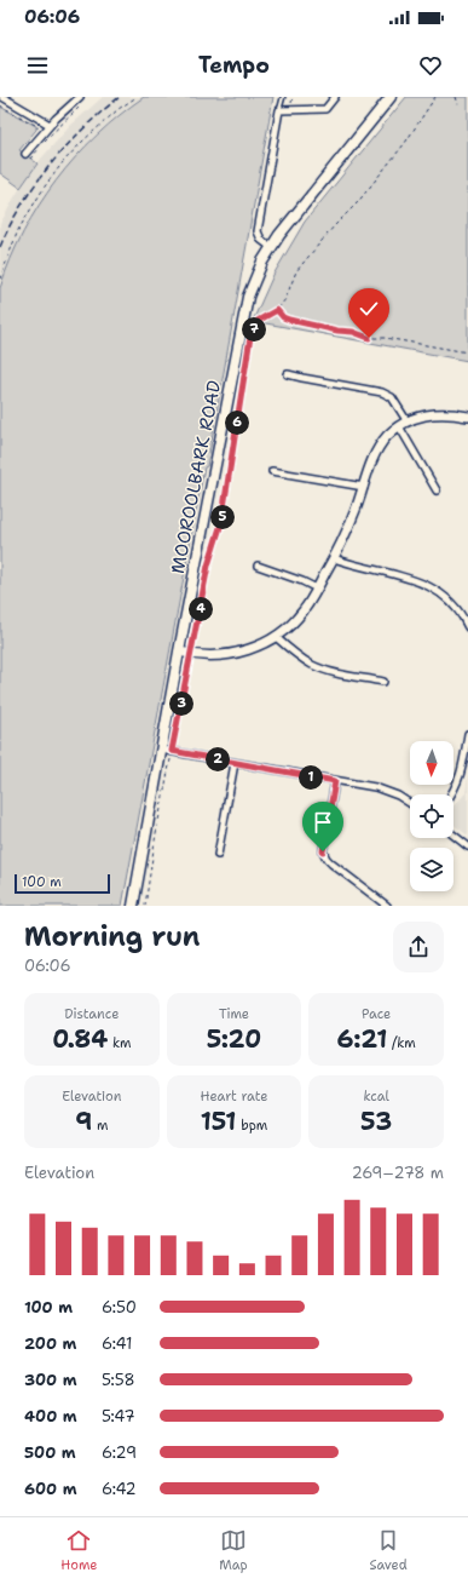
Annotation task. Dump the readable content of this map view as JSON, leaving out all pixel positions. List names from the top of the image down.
{
  "streets": {
    "main road": ["MOOROOLBARK ROAD"]
  },
  "scale_bar": "100 m",
  "north": "bottom",
  "page": {
    "status": "06:06",
    "header": "Tempo",
    "pins": [
      "7",
      "6",
      "5",
      "4",
      "3",
      "2",
      "1"
    ],
    "scale": "100 m",
    "heading": ["Morning run", "06:06"],
    "stats": [
      ["Distance", "0.84 km"],
      ["Time", "5:20"],
      ["Pace", "6:21 /km"],
      ["Elevation", "9 m"],
      ["Heart rate", "151 bpm"],
      ["kcal", "53"]
    ],
    "chart": ["Elevation", "269–278 m"],
    "list": [
      {
        "name": "100 m",
        "note": "6:50"
      },
      {
        "name": "200 m",
        "note": "6:41"
      },
      {
        "name": "300 m",
        "note": "5:58"
      },
      {
        "name": "400 m",
        "note": "5:47"
      },
      {
        "name": "500 m",
        "note": "6:29"
      },
      {
        "name": "600 m",
        "note": "6:42"
      }
    ],
    "tabs": ["Home", "Map", "Saved"]
  }
}
